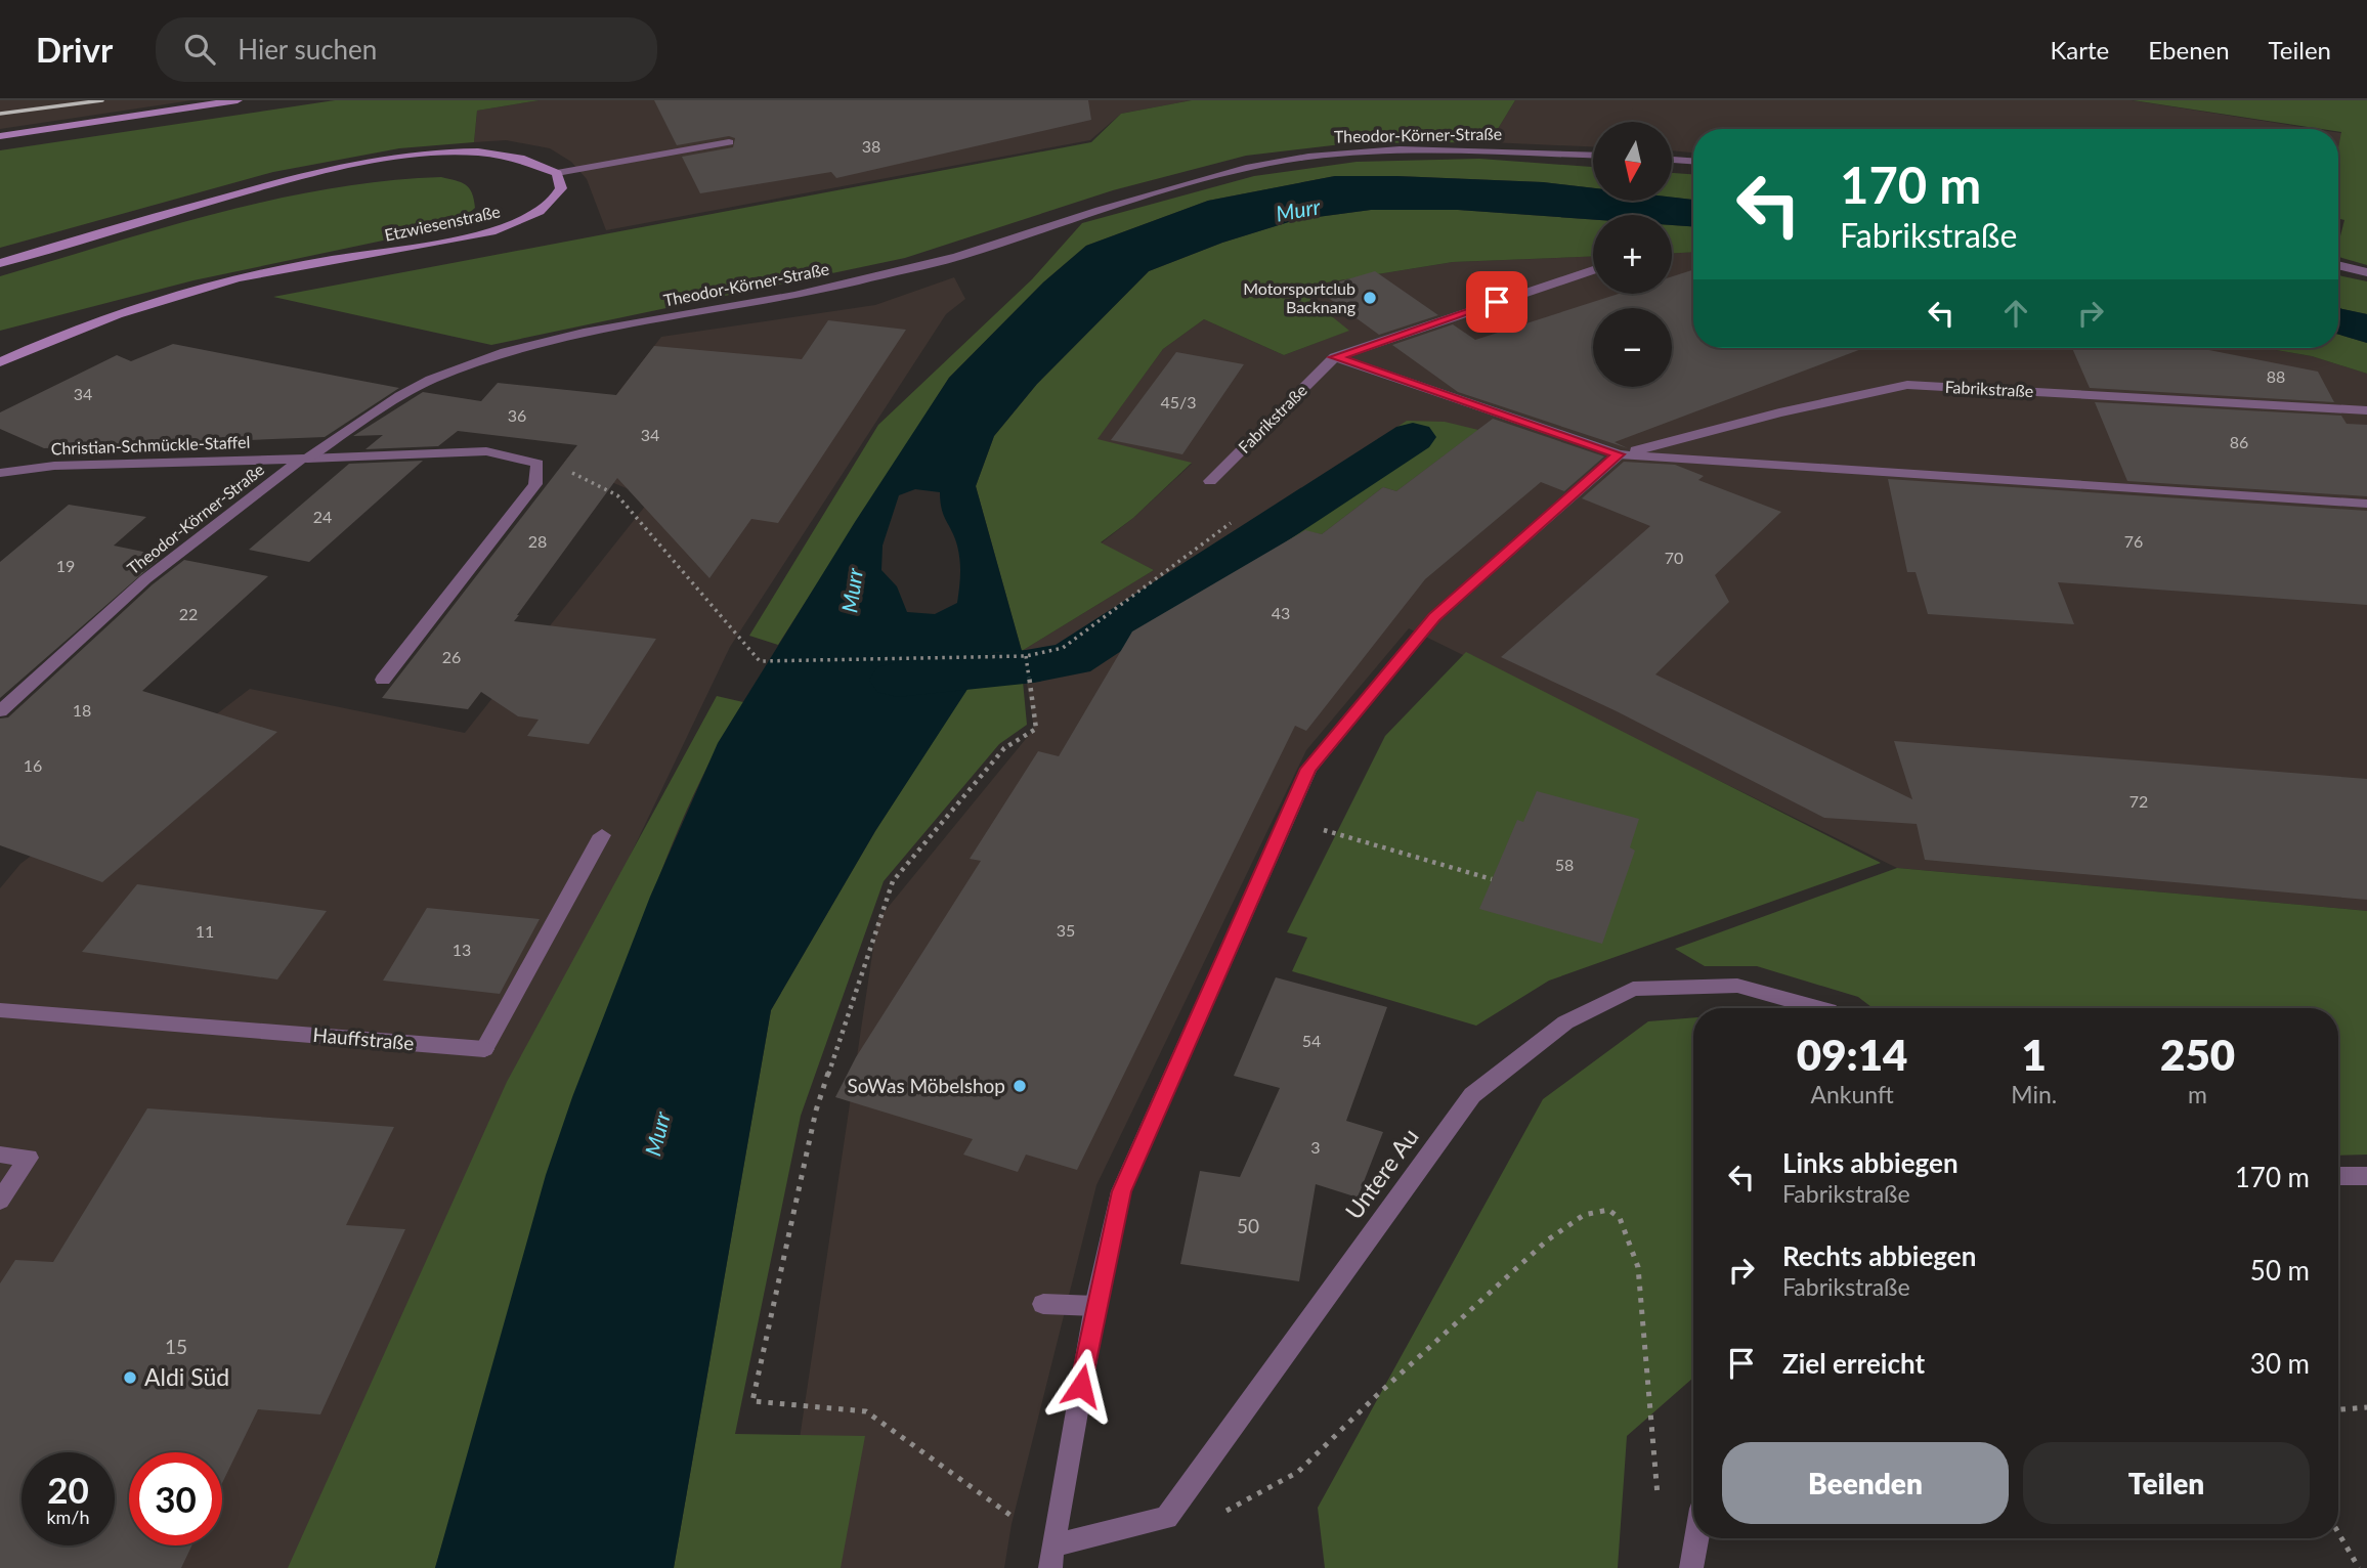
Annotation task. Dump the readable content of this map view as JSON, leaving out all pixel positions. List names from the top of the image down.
{
  "streets": {
    "street": [
      "Theodor-Körner-Straße",
      "Etzwiesenstraße",
      "Fabrikstraße",
      "Christian-Schmückle-Staffel",
      "Hauffstraße",
      "Untere Au"
    ]
  },
  "crossings": [
    ["Theodor-Körner-Straße", "Christian-Schmückle-Staffel"]
  ],
  "water": ["Murr"],
  "places": ["Motorsportclub Backnang", "SoWas Möbelshop", "Aldi Süd"],
  "house_numbers": [
    "38",
    "88",
    "34",
    "45/3",
    "36",
    "34",
    "86",
    "24",
    "28",
    "76",
    "70",
    "19",
    "43",
    "22",
    "26",
    "18",
    "16",
    "72",
    "58",
    "35",
    "11",
    "13",
    "54",
    "3",
    "50",
    "15"
  ],
  "north": "bottom",
  "page": {
    "header": "Drivr",
    "search": "Hier suchen",
    "nav": ["Karte", "Ebenen", "Teilen"],
    "map_buttons": ["+", "−"],
    "turn": ["170 m", "Fabrikstraße"],
    "eta": [
      "09:14",
      "Ankunft",
      "1",
      "Min.",
      "250",
      "m"
    ],
    "list": [
      {
        "name": "Links abbiegen",
        "note": "Fabrikstraße",
        "value": "170 m"
      },
      {
        "name": "Rechts abbiegen",
        "note": "Fabrikstraße",
        "value": "50 m"
      },
      {
        "name": "Ziel erreicht",
        "value": "30 m"
      }
    ],
    "buttons": ["Beenden", "Teilen"],
    "speed": "20 km/h",
    "limit": "30"
  }
}
